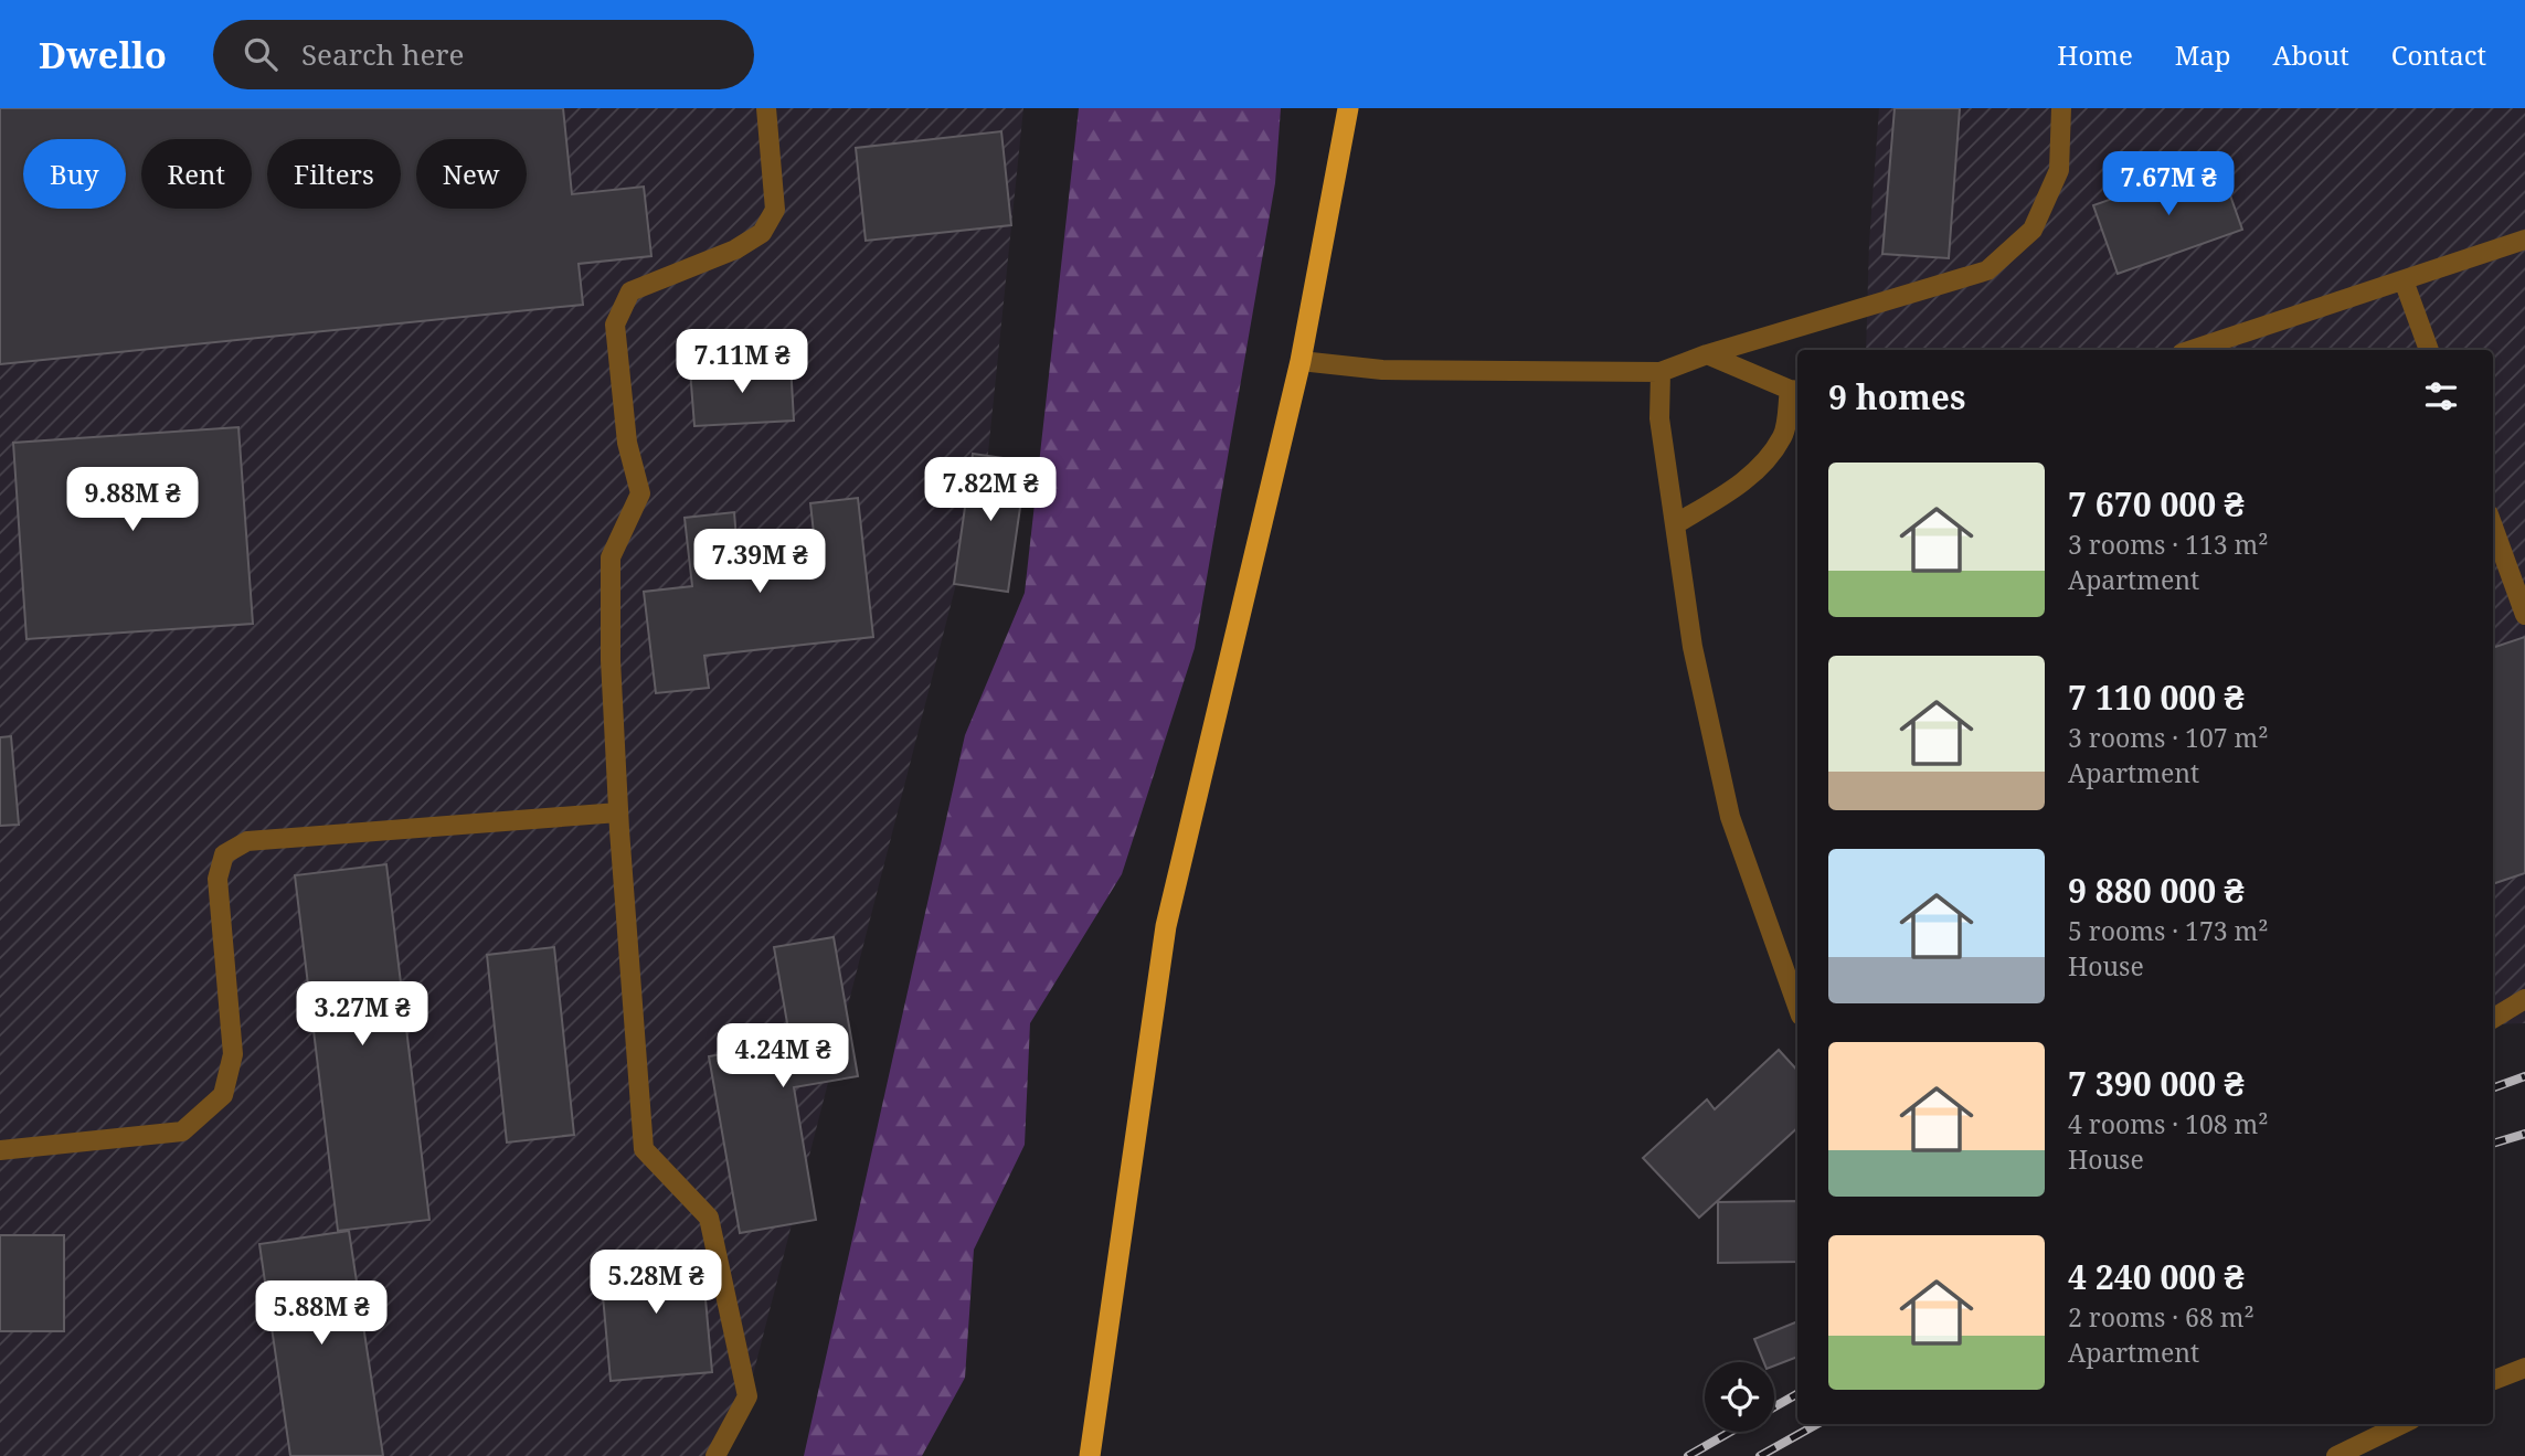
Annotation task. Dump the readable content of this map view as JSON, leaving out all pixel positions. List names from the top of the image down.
{
  "page": {
    "header": "Dwello",
    "search": "Search here",
    "nav": [
      "Home",
      "Map",
      "About",
      "Contact"
    ],
    "chip": [
      "Buy",
      "Rent",
      "Filters",
      "New"
    ],
    "price": [
      "7.67M ₴",
      "7.11M ₴",
      "7.82M ₴",
      "9.88M ₴",
      "7.39M ₴",
      "3.27M ₴",
      "4.24M ₴",
      "5.28M ₴",
      "5.88M ₴"
    ],
    "heading": "9 homes",
    "list": [
      {
        "name": "7 670 000 ₴",
        "note": "3 rooms · 113 m² · Apartment"
      },
      {
        "name": "7 110 000 ₴",
        "note": "3 rooms · 107 m² · Apartment"
      },
      {
        "name": "9 880 000 ₴",
        "note": "5 rooms · 173 m² · House"
      },
      {
        "name": "7 390 000 ₴",
        "note": "4 rooms · 108 m² · House"
      },
      {
        "name": "4 240 000 ₴",
        "note": "2 rooms · 68 m² · Apartment"
      }
    ]
  }
}
